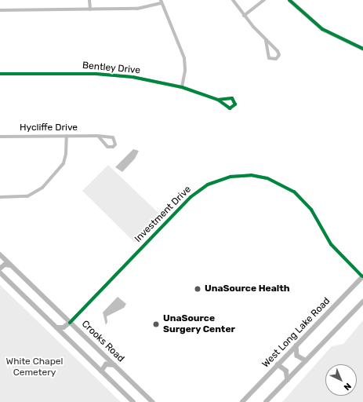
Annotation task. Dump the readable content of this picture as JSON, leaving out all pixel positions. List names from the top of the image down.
{
  "streets": {
    "main road": ["West Long Lake Road", "Crooks Road"],
    "street": ["Bentley Drive", "Hycliffe Drive", "Investment Drive"]
  },
  "crossings": [
    ["Investment Drive", "West Long Lake Road"],
    ["Investment Drive", "Crooks Road"]
  ],
  "parks": ["White Chapel Cemetery"],
  "places": ["UnaSource Health", "UnaSource Surgery Center"],
  "north": "bottom right"
}
